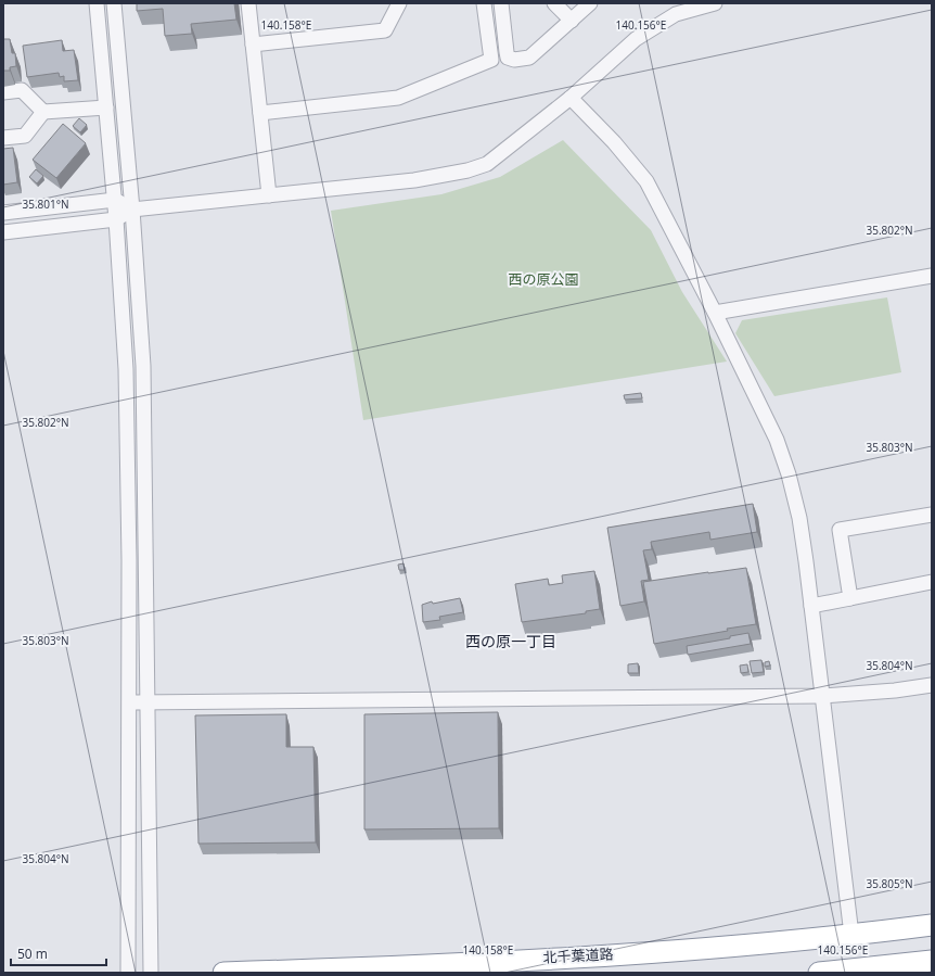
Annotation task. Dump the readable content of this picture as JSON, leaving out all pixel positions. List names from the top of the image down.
{
  "streets": {
    "highway": ["北千葉道路"]
  },
  "districts": ["西の原一丁目"],
  "parks": ["西の原公園"],
  "scale_bar": "50 m",
  "coordinates": [
    "140.158°E",
    "140.156°E",
    "35.801°N",
    "35.802°N",
    "35.803°N",
    "35.804°N",
    "35.805°N"
  ]
}
